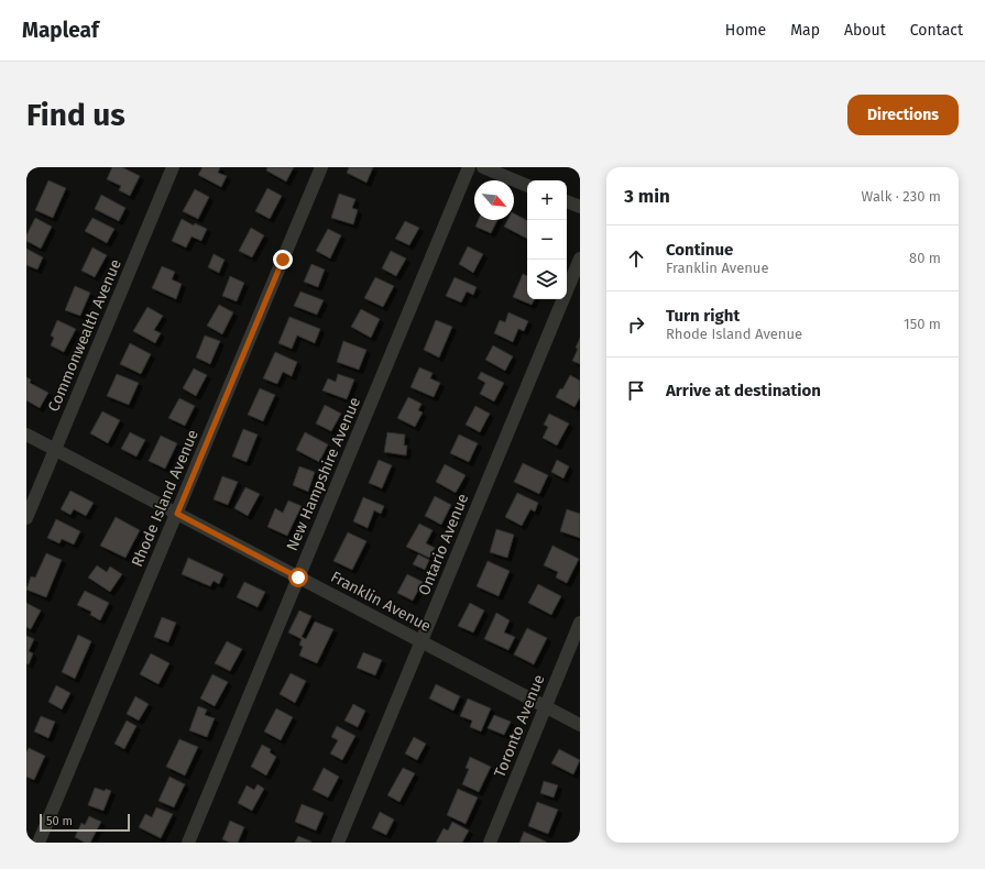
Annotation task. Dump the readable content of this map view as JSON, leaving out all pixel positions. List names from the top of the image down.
{
  "streets": {
    "street": [
      "Commonwealth Avenue",
      "New Hampshire Avenue",
      "Rhode Island Avenue",
      "Ontario Avenue",
      "Franklin Avenue",
      "Toronto Avenue"
    ]
  },
  "crossings": [
    ["Commonwealth Avenue", "Franklin Avenue"],
    ["New Hampshire Avenue", "Franklin Avenue"],
    ["Rhode Island Avenue", "Franklin Avenue"],
    ["Ontario Avenue", "Franklin Avenue"],
    ["Franklin Avenue", "Toronto Avenue"]
  ],
  "scale_bar": "50 m",
  "north": "bottom right",
  "page": {
    "header": "Mapleaf",
    "nav": [
      "Home",
      "Map",
      "About",
      "Contact"
    ],
    "buttons": "Directions",
    "title": "Find us",
    "heading": ["3 min", "Walk · 230 m"],
    "map_buttons": ["+", "−"],
    "list": [
      ["Continue", "Franklin Avenue", "80 m"],
      ["Turn right", "Rhode Island Avenue", "150 m"],
      "Arrive at destination"
    ],
    "scale": "50 m"
  }
}
